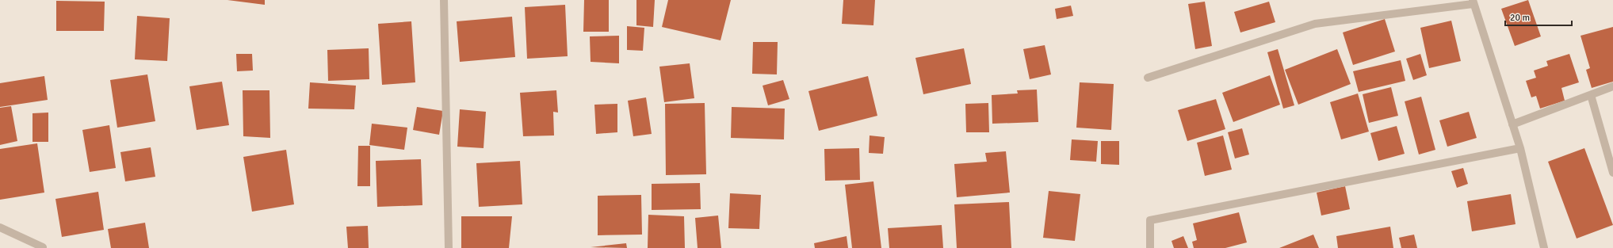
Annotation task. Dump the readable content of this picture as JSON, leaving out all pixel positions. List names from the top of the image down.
{
  "scale_bar": "20 m"
}
